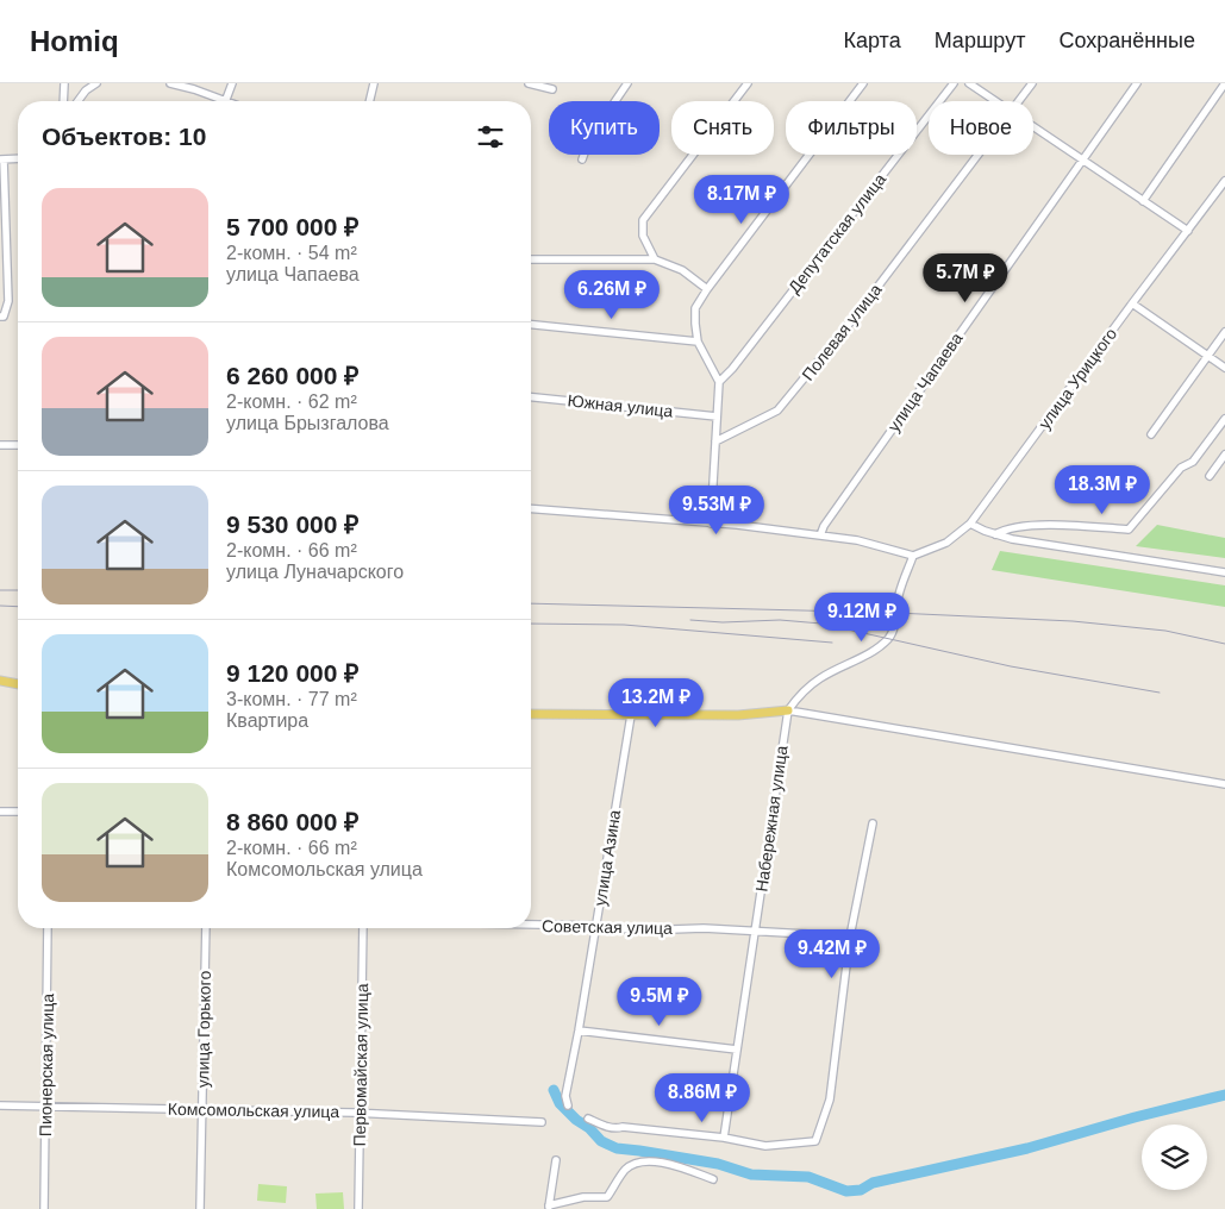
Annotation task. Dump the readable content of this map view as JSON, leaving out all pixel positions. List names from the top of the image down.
{
  "streets": {
    "street": [
      "Депутатская улица",
      "Полевая улица",
      "улица Урицкого",
      "улица Чапаева",
      "Южная улица",
      "Набережная улица",
      "улица Азина",
      "Советская улица",
      "улица Горького",
      "Пионерская улица",
      "Первомайская улица",
      "Комсомольская улица"
    ]
  },
  "crossings": [
    ["Набережная улица", "Советская улица"],
    ["улица Азина", "Советская улица"],
    ["улица Горького", "Комсомольская улица"],
    ["Пионерская улица", "Комсомольская улица"],
    ["Первомайская улица", "Комсомольская улица"]
  ],
  "page": {
    "header": "Homiq",
    "nav": ["Карта", "Маршрут", "Сохранённые"],
    "chip": [
      "Купить",
      "Снять",
      "Фильтры",
      "Новое"
    ],
    "heading": "Объектов: 10",
    "list": [
      {
        "name": "5 700 000 ₽",
        "note": "2-комн. · 54 m² · улица Чапаева"
      },
      {
        "name": "6 260 000 ₽",
        "note": "2-комн. · 62 m² · улица Брызгалова"
      },
      {
        "name": "9 530 000 ₽",
        "note": "2-комн. · 66 m² · улица Луначарского"
      },
      {
        "name": "9 120 000 ₽",
        "note": "3-комн. · 77 m² · Квартира"
      },
      {
        "name": "8 860 000 ₽",
        "note": "2-комн. · 66 m² · Комсомольская улица"
      }
    ],
    "price": [
      "8.17M ₽",
      "5.7M ₽",
      "6.26M ₽",
      "18.3M ₽",
      "9.53M ₽",
      "9.12M ₽",
      "13.2M ₽",
      "9.42M ₽",
      "9.5M ₽",
      "8.86M ₽"
    ]
  }
}
